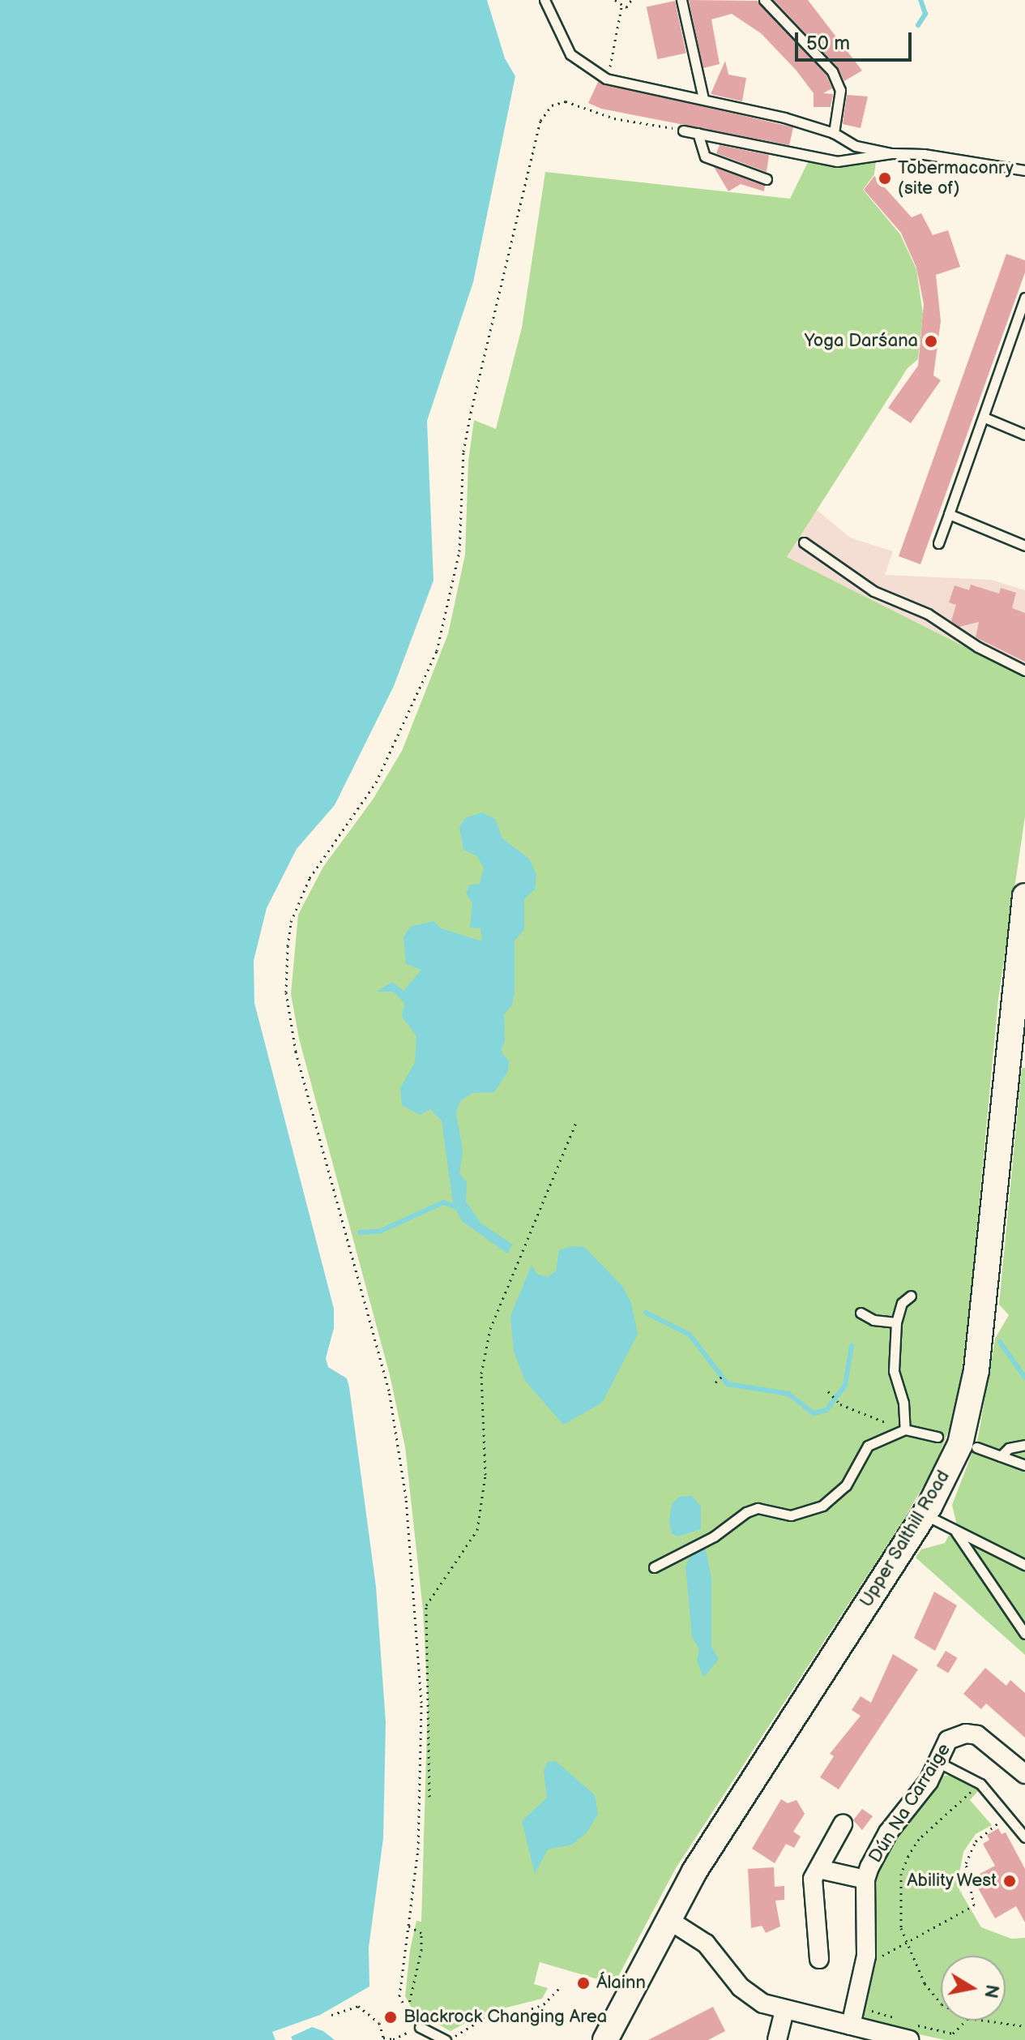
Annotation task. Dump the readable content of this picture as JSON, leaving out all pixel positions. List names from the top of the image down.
{
  "streets": {
    "main road": ["Upper Salthill Road"],
    "street": ["Dún Na Carraige"]
  },
  "places": [
    "Tobermaconry (site of)",
    "Yoga Darśana",
    "Ability West",
    "Álainn",
    "Blackrock Changing Area"
  ],
  "scale_bar": "50 m",
  "north": "right"
}
